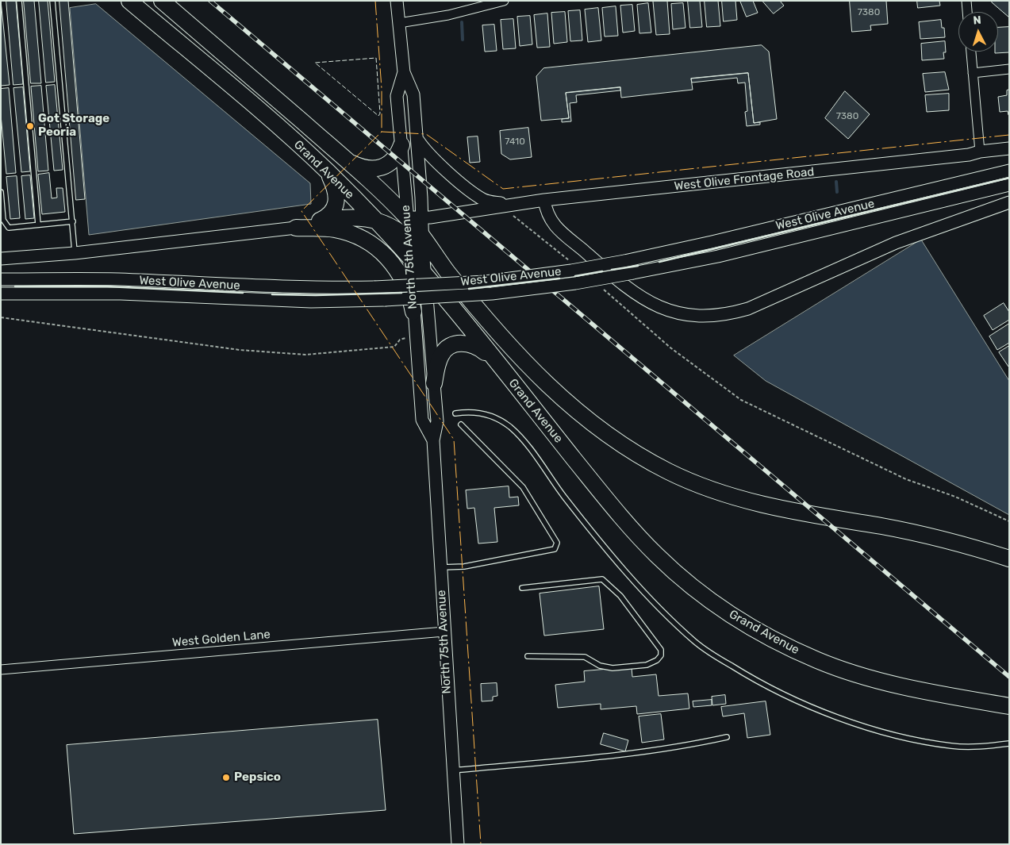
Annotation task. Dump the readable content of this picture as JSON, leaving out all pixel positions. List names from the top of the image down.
{
  "streets": {
    "highway": ["Grand Avenue"],
    "main road": ["West Olive Frontage Road", "West Olive Avenue", "North 75th Avenue"],
    "street": ["West Golden Lane"]
  },
  "crossings": [
    ["Grand Avenue", "West Olive Frontage Road"],
    ["Grand Avenue", "North 75th Avenue"],
    ["West Olive Frontage Road", "North 75th Avenue"],
    ["North 75th Avenue", "West Golden Lane"]
  ],
  "places": ["Got Storage Peoria", "Pepsico"],
  "house_numbers": ["7380", "7380", "7410"],
  "north": "top"
}
